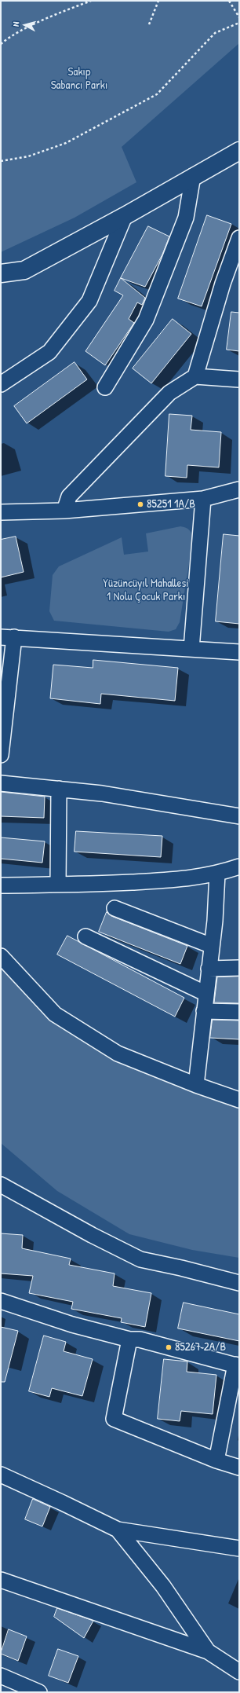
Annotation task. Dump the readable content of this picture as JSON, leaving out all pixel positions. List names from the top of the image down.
{
  "parks": ["Sakıp Sabancı Parkı", "Yüzüncüyıl Mahallesi 1 Nolu Çocuk Parkı"],
  "places": ["85251 1A/B", "85267 2A/B"],
  "north": "left"
}
